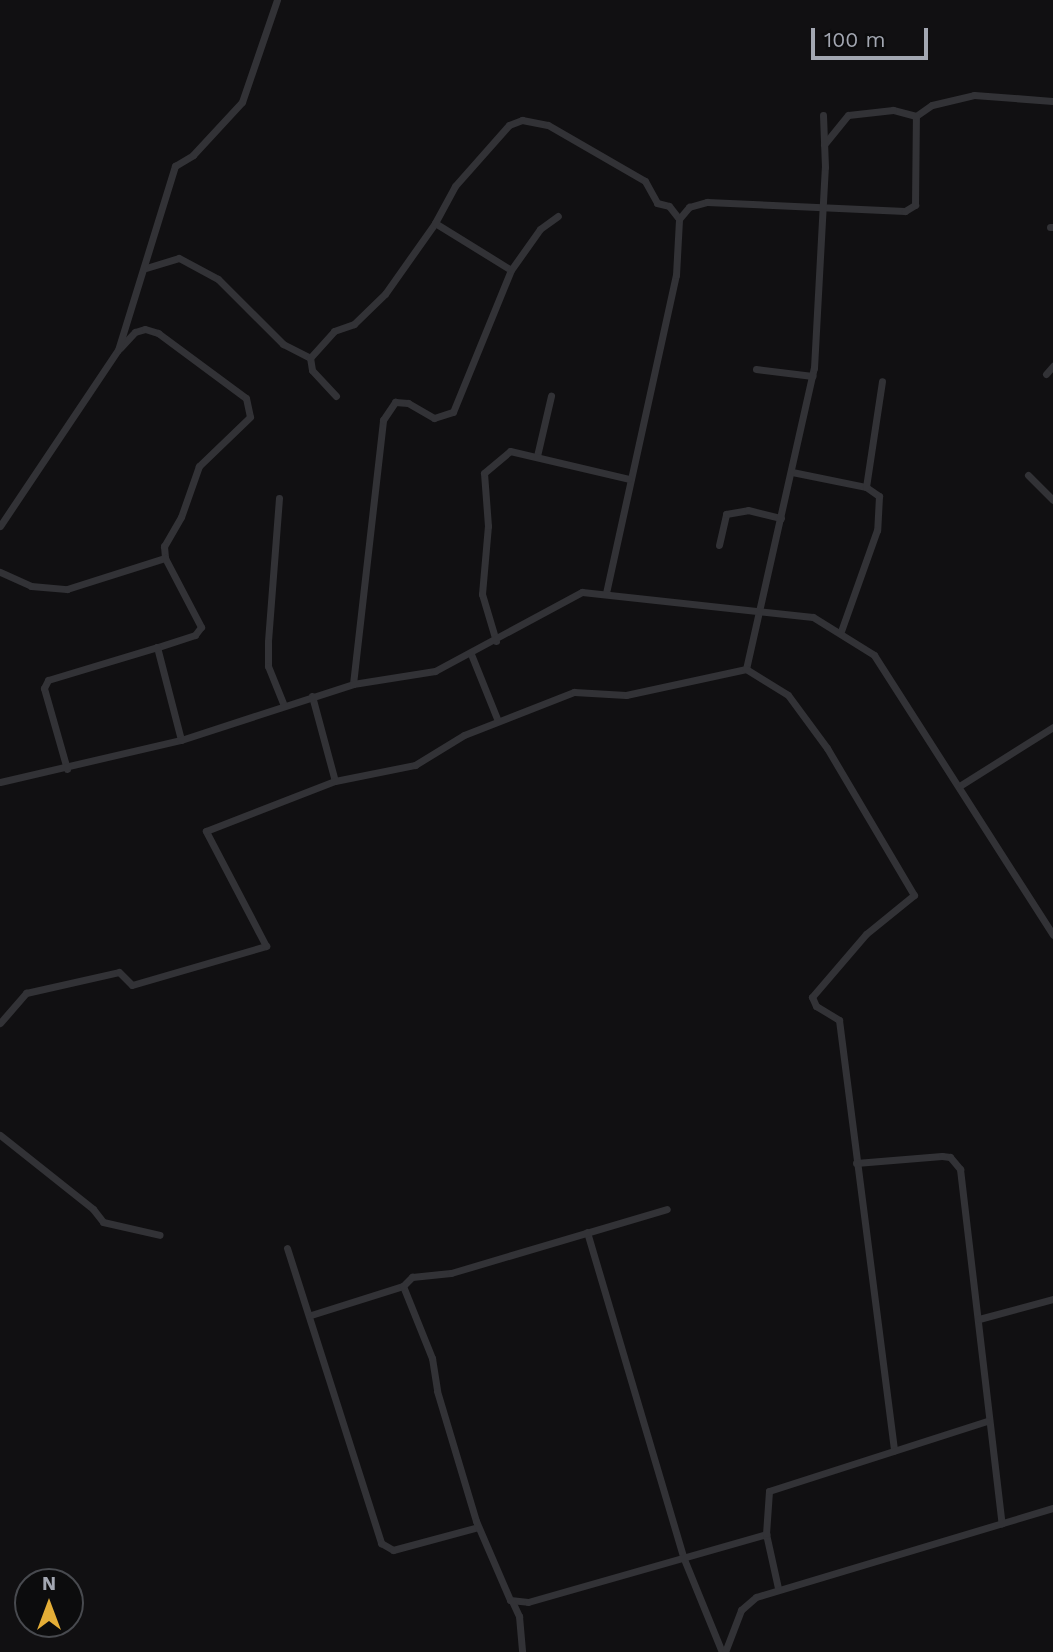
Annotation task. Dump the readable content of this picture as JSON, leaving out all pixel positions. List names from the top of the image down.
{
  "scale_bar": "100 m",
  "north": "top"
}
